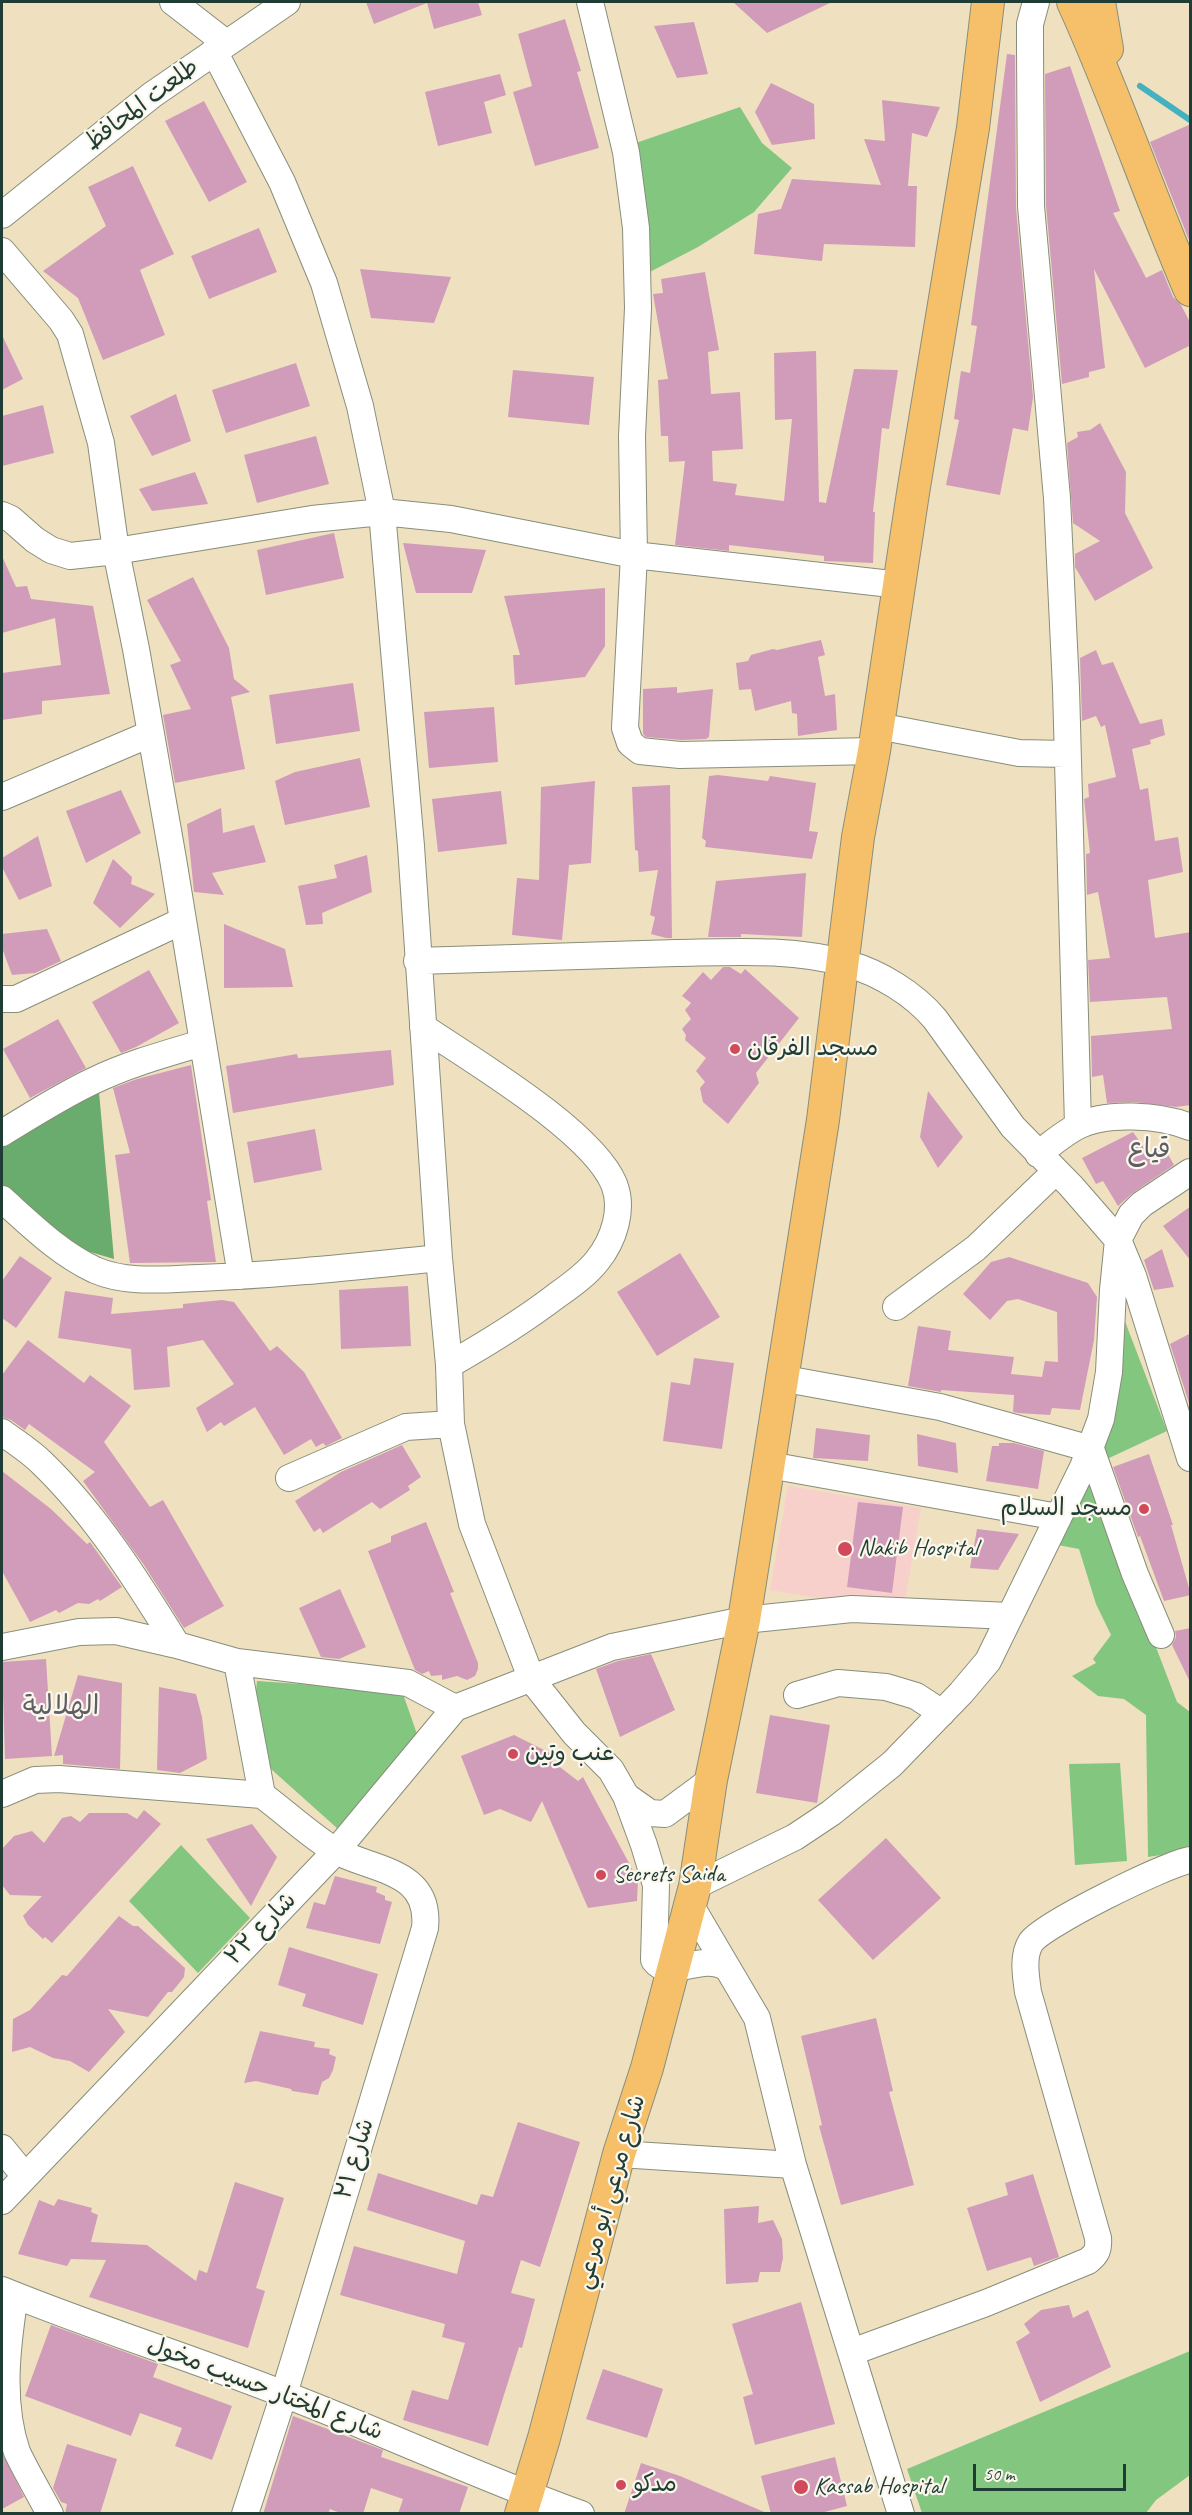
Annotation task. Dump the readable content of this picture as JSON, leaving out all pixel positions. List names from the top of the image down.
{
  "streets": {
    "main road": ["شارع مرعي أبو مرعي"],
    "street": [
      "طلعت المحافظ",
      "شارع ٣٣",
      "شارع ٣١",
      "شارع المختار حسيب مخول"
    ]
  },
  "crossings": [
    ["شارع ٣٣", "شارع ٣١"],
    ["شارع ٣١", "شارع المختار حسيب مخول"],
    ["شارع مرعي أبو مرعي", "شارع المختار حسيب مخول"]
  ],
  "districts": ["قياع", "الهلالية"],
  "places": [
    "مسجد الفرقان",
    "مسجد السلام",
    "Nakib Hospital",
    "عنب وتين",
    "Secrets Saida",
    "مدكو",
    "Kassab Hospital"
  ],
  "scale_bar": "50 m"
}
